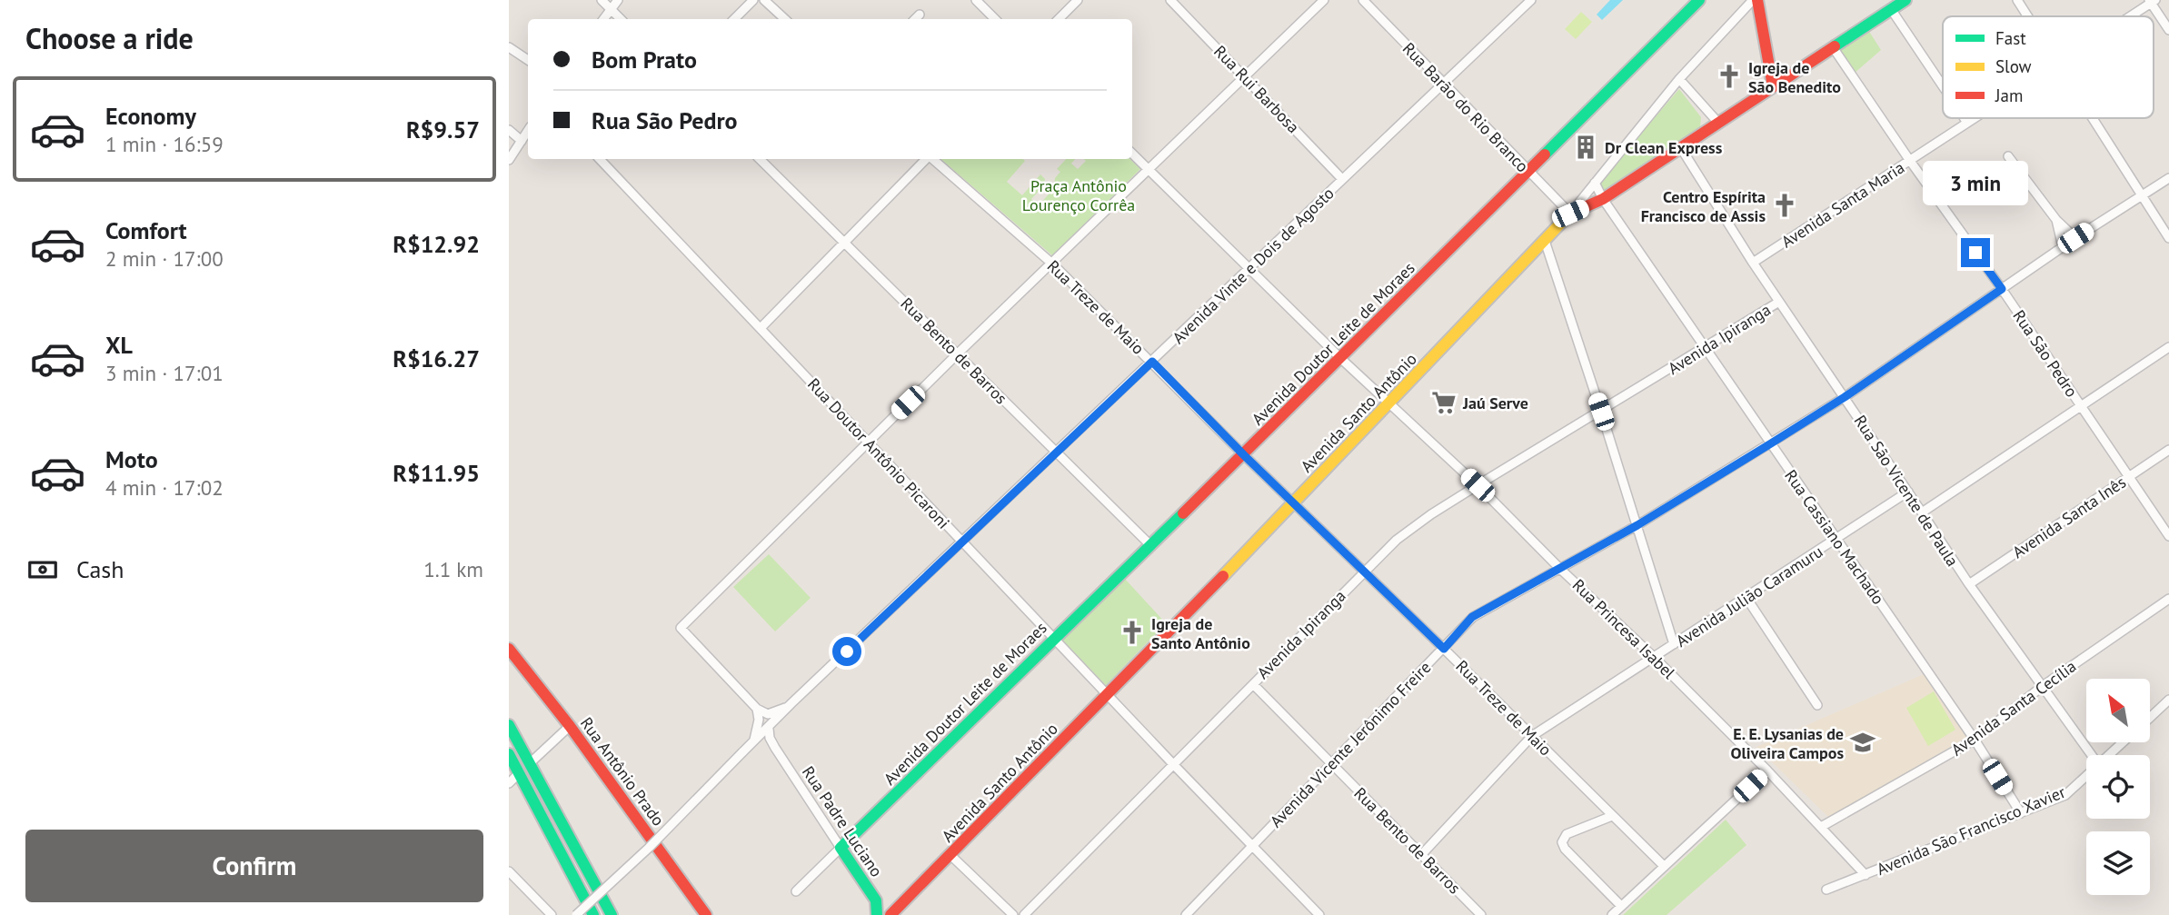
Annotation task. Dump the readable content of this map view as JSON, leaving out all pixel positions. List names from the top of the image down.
{
  "streets": {
    "street": [
      "Rua Rui Barbosa",
      "Rua Barão do Rio Branco",
      "Avenida Santa Maria",
      "Avenida Vinte e Dois de Agosto",
      "Rua Treze de Maio",
      "Avenida Ipiranga",
      "Avenida Doutor Leite de Moraes",
      "Rua Bento de Barros",
      "Rua São Pedro",
      "Avenida Santo Antônio",
      "Rua Doutor Antônio Picaroni",
      "Rua São Vicente de Paula",
      "Avenida Santa Inês",
      "Rua Cassiano Machado",
      "Avenida Julião Caramuru",
      "Rua Princesa Isabel",
      "Avenida Santa Cecília",
      "Avenida Vicente Jerônimo Freire",
      "Rua Antônio Prado",
      "Rua Padre Luciano",
      "Avenida São Francisco Xavier"
    ]
  },
  "crossings": [
    ["Rua Rui Barbosa", "Avenida Vinte e Dois de Agosto"],
    ["Rua Barão do Rio Branco", "Avenida Vinte e Dois de Agosto"],
    ["Rua Barão do Rio Branco", "Avenida Doutor Leite de Moraes"],
    ["Rua Barão do Rio Branco", "Avenida Santo Antônio"],
    ["Avenida Santa Maria", "Rua São Pedro"],
    ["Avenida Santa Maria", "Rua São Vicente de Paula"],
    ["Avenida Vinte e Dois de Agosto", "Rua Treze de Maio"],
    ["Avenida Vinte e Dois de Agosto", "Rua Bento de Barros"],
    ["Avenida Vinte e Dois de Agosto", "Rua Doutor Antônio Picaroni"],
    ["Avenida Vinte e Dois de Agosto", "Rua Princesa Isabel"],
    ["Avenida Vinte e Dois de Agosto", "Rua Padre Luciano"],
    ["Rua Treze de Maio", "Avenida Ipiranga"],
    ["Rua Treze de Maio", "Avenida Doutor Leite de Moraes"],
    ["Rua Treze de Maio", "Avenida Santo Antônio"],
    ["Rua Treze de Maio", "Avenida Julião Caramuru"],
    ["Rua Treze de Maio", "Avenida Vicente Jerônimo Freire"],
    ["Avenida Ipiranga", "Rua Bento de Barros"],
    ["Avenida Ipiranga", "Rua Doutor Antônio Picaroni"],
    ["Avenida Ipiranga", "Rua São Vicente de Paula"],
    ["Avenida Ipiranga", "Rua Cassiano Machado"],
    ["Avenida Ipiranga", "Rua Princesa Isabel"],
    ["Avenida Doutor Leite de Moraes", "Rua Bento de Barros"],
    ["Avenida Doutor Leite de Moraes", "Rua Doutor Antônio Picaroni"],
    ["Avenida Doutor Leite de Moraes", "Rua Princesa Isabel"],
    ["Avenida Doutor Leite de Moraes", "Rua Padre Luciano"],
    ["Rua Bento de Barros", "Avenida Julião Caramuru"],
    ["Rua Bento de Barros", "Avenida Vicente Jerônimo Freire"],
    ["Rua São Pedro", "Avenida Santa Inês"],
    ["Rua São Pedro", "Avenida Vicente Jerônimo Freire"],
    ["Avenida Santo Antônio", "Rua Doutor Antônio Picaroni"],
    ["Avenida Santo Antônio", "Rua Cassiano Machado"],
    ["Avenida Santo Antônio", "Rua Princesa Isabel"],
    ["Rua Doutor Antônio Picaroni", "Avenida Vicente Jerônimo Freire"],
    ["Rua São Vicente de Paula", "Avenida Santa Inês"],
    ["Rua São Vicente de Paula", "Avenida Julião Caramuru"],
    ["Rua São Vicente de Paula", "Avenida Santa Cecília"],
    ["Rua São Vicente de Paula", "Avenida Vicente Jerônimo Freire"],
    ["Rua Cassiano Machado", "Avenida Julião Caramuru"],
    ["Rua Cassiano Machado", "Avenida Santa Cecília"],
    ["Rua Cassiano Machado", "Avenida Vicente Jerônimo Freire"],
    ["Rua Cassiano Machado", "Avenida São Francisco Xavier"],
    ["Avenida Julião Caramuru", "Rua Princesa Isabel"],
    ["Rua Princesa Isabel", "Avenida Santa Cecília"],
    ["Rua Princesa Isabel", "Avenida Vicente Jerônimo Freire"],
    ["Rua Princesa Isabel", "Avenida São Francisco Xavier"]
  ],
  "parks": ["Praça Antônio Lourenço Corrêa"],
  "places": {
    "church": ["Igreja de São Benedito", "Centro Espírita Francisco de Assis", "Igreja de Santo Antônio"],
    "building": ["Dr Clean Express"],
    "supermarket": ["Jaú Serve"],
    "school or university": ["E. E. Lysanias de Oliveira Campos"]
  },
  "legend": ["Fast", "Slow", "Jam"],
  "north": "top left",
  "page": {
    "heading": "Choose a ride",
    "banner": ["Bom Prato", "Rua São Pedro"],
    "list": [
      {
        "name": "Economy",
        "note": "1 min · 16:59",
        "value": "R$9.57"
      },
      {
        "name": "Comfort",
        "note": "2 min · 17:00",
        "value": "R$12.92"
      },
      {
        "name": "XL",
        "note": "3 min · 17:01",
        "value": "R$16.27"
      },
      {
        "name": "Moto",
        "note": "4 min · 17:02",
        "value": "R$11.95"
      }
    ],
    "bubble": "3 min",
    "pay": ["Cash", "1.1 km"],
    "buttons": "Confirm"
  }
}
